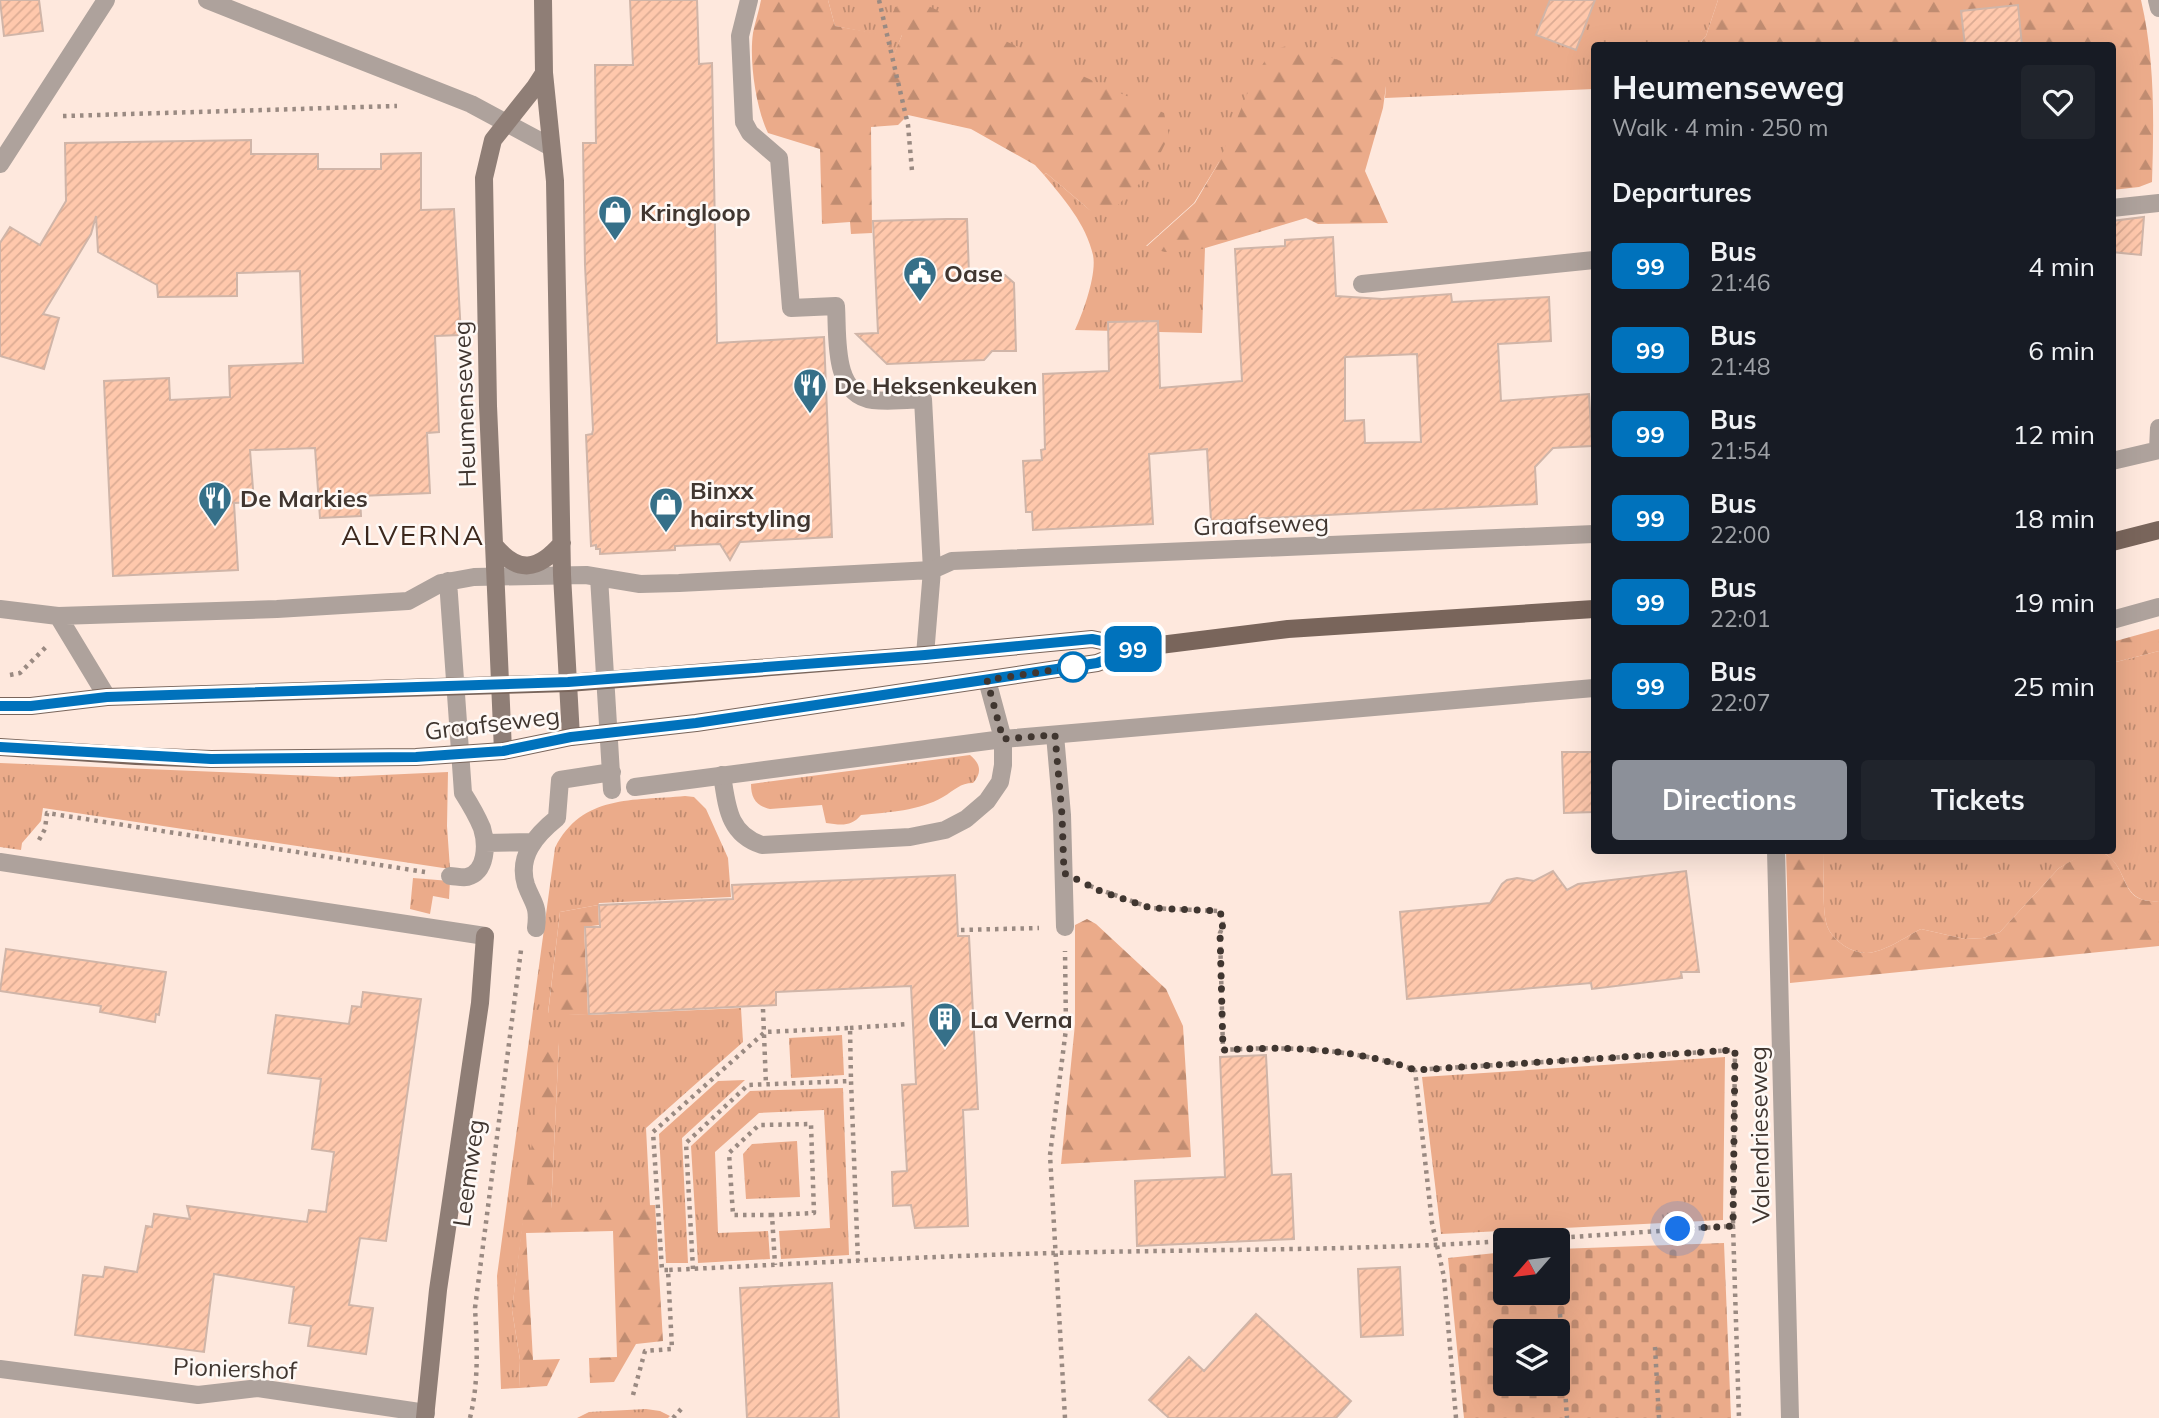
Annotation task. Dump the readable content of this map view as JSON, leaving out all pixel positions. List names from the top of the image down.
{
  "streets": {
    "main road": ["Graafseweg"],
    "street": [
      "Heumenseweg",
      "Valendrieseweg",
      "Leemweg",
      "Pioniershof"
    ]
  },
  "crossings": [
    ["Heumenseweg", "Graafseweg"],
    ["Leemweg", "Pioniershof"]
  ],
  "districts": ["ALVERNA"],
  "places": {
    "shop": ["Kringloop", "Binxx hairstyling"],
    "public building": ["Oase"],
    "restaurant": ["De Heksenkeuken", "De Markies"],
    "building": ["La Verna"]
  },
  "lines": ["bus line 99"],
  "north": "bottom left",
  "page": {
    "on_map": "99",
    "heading": [
      ["Heumenseweg", "Walk · 4 min · 250 m"],
      "Departures"
    ],
    "list": [
      {
        "mark": "99",
        "name": "Bus",
        "note": "21:46",
        "value": "4 min"
      },
      {
        "mark": "99",
        "name": "Bus",
        "note": "21:48",
        "value": "6 min"
      },
      {
        "mark": "99",
        "name": "Bus",
        "note": "21:54",
        "value": "12 min"
      },
      {
        "mark": "99",
        "name": "Bus",
        "note": "22:00",
        "value": "18 min"
      },
      {
        "mark": "99",
        "name": "Bus",
        "note": "22:01",
        "value": "19 min"
      },
      {
        "mark": "99",
        "name": "Bus",
        "note": "22:07",
        "value": "25 min"
      }
    ],
    "buttons": ["Directions", "Tickets"]
  }
}
